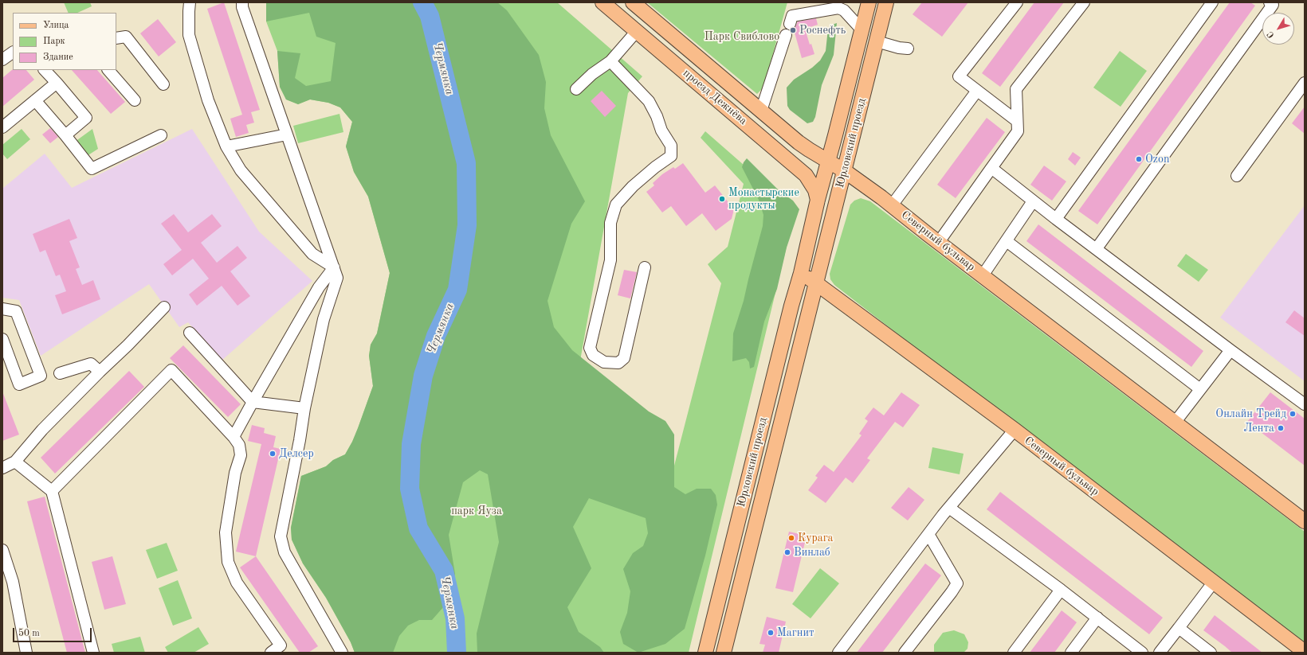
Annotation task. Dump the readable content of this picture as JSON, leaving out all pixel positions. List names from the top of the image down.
{
  "streets": {
    "main road": ["проезд Дежнёва", "Юрловский проезд", "Северный бульвар"]
  },
  "crossings": [
    ["проезд Дежнёва", "Юрловский проезд"],
    ["проезд Дежнёва", "Северный бульвар"],
    ["Юрловский проезд", "Северный бульвар"]
  ],
  "water": ["Чермянка"],
  "parks": ["Парк Свиблово", "парк Яуза"],
  "places": [
    "Роснефть",
    "Ozon",
    "Монастырские продукты",
    "Онлайн Трейд",
    "Лента",
    "Делсер",
    "Курага",
    "Винлаб",
    "Магнит"
  ],
  "legend": ["Улица", "Парк", "Здание"],
  "scale_bar": "50 m",
  "north": "bottom left"
}
